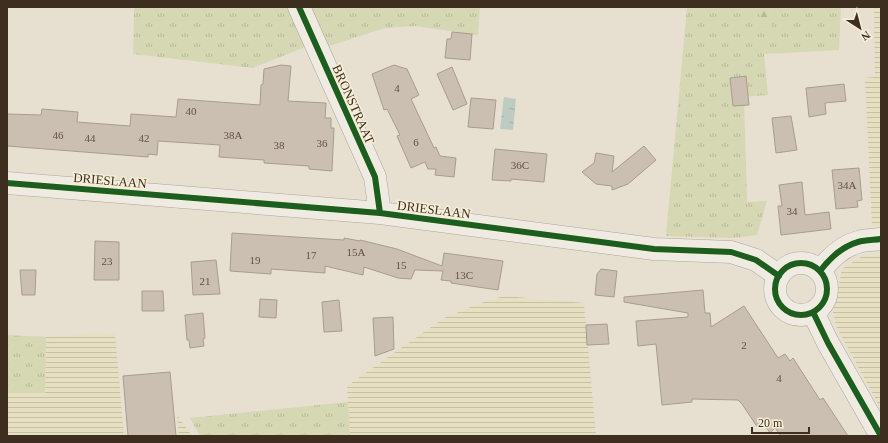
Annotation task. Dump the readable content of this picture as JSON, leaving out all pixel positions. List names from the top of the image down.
{
  "streets": {
    "street": ["BRONSTRAAT", "DRIESLAAN"]
  },
  "crossings": [
    ["BRONSTRAAT", "DRIESLAAN"]
  ],
  "house_numbers": [
    "4",
    "40",
    "46",
    "38A",
    "44",
    "42",
    "6",
    "36",
    "38",
    "36C",
    "34A",
    "34",
    "15A",
    "17",
    "19",
    "23",
    "15",
    "13C",
    "21",
    "2",
    "4"
  ],
  "scale_bar": "20 m",
  "north": "bottom right"
}
